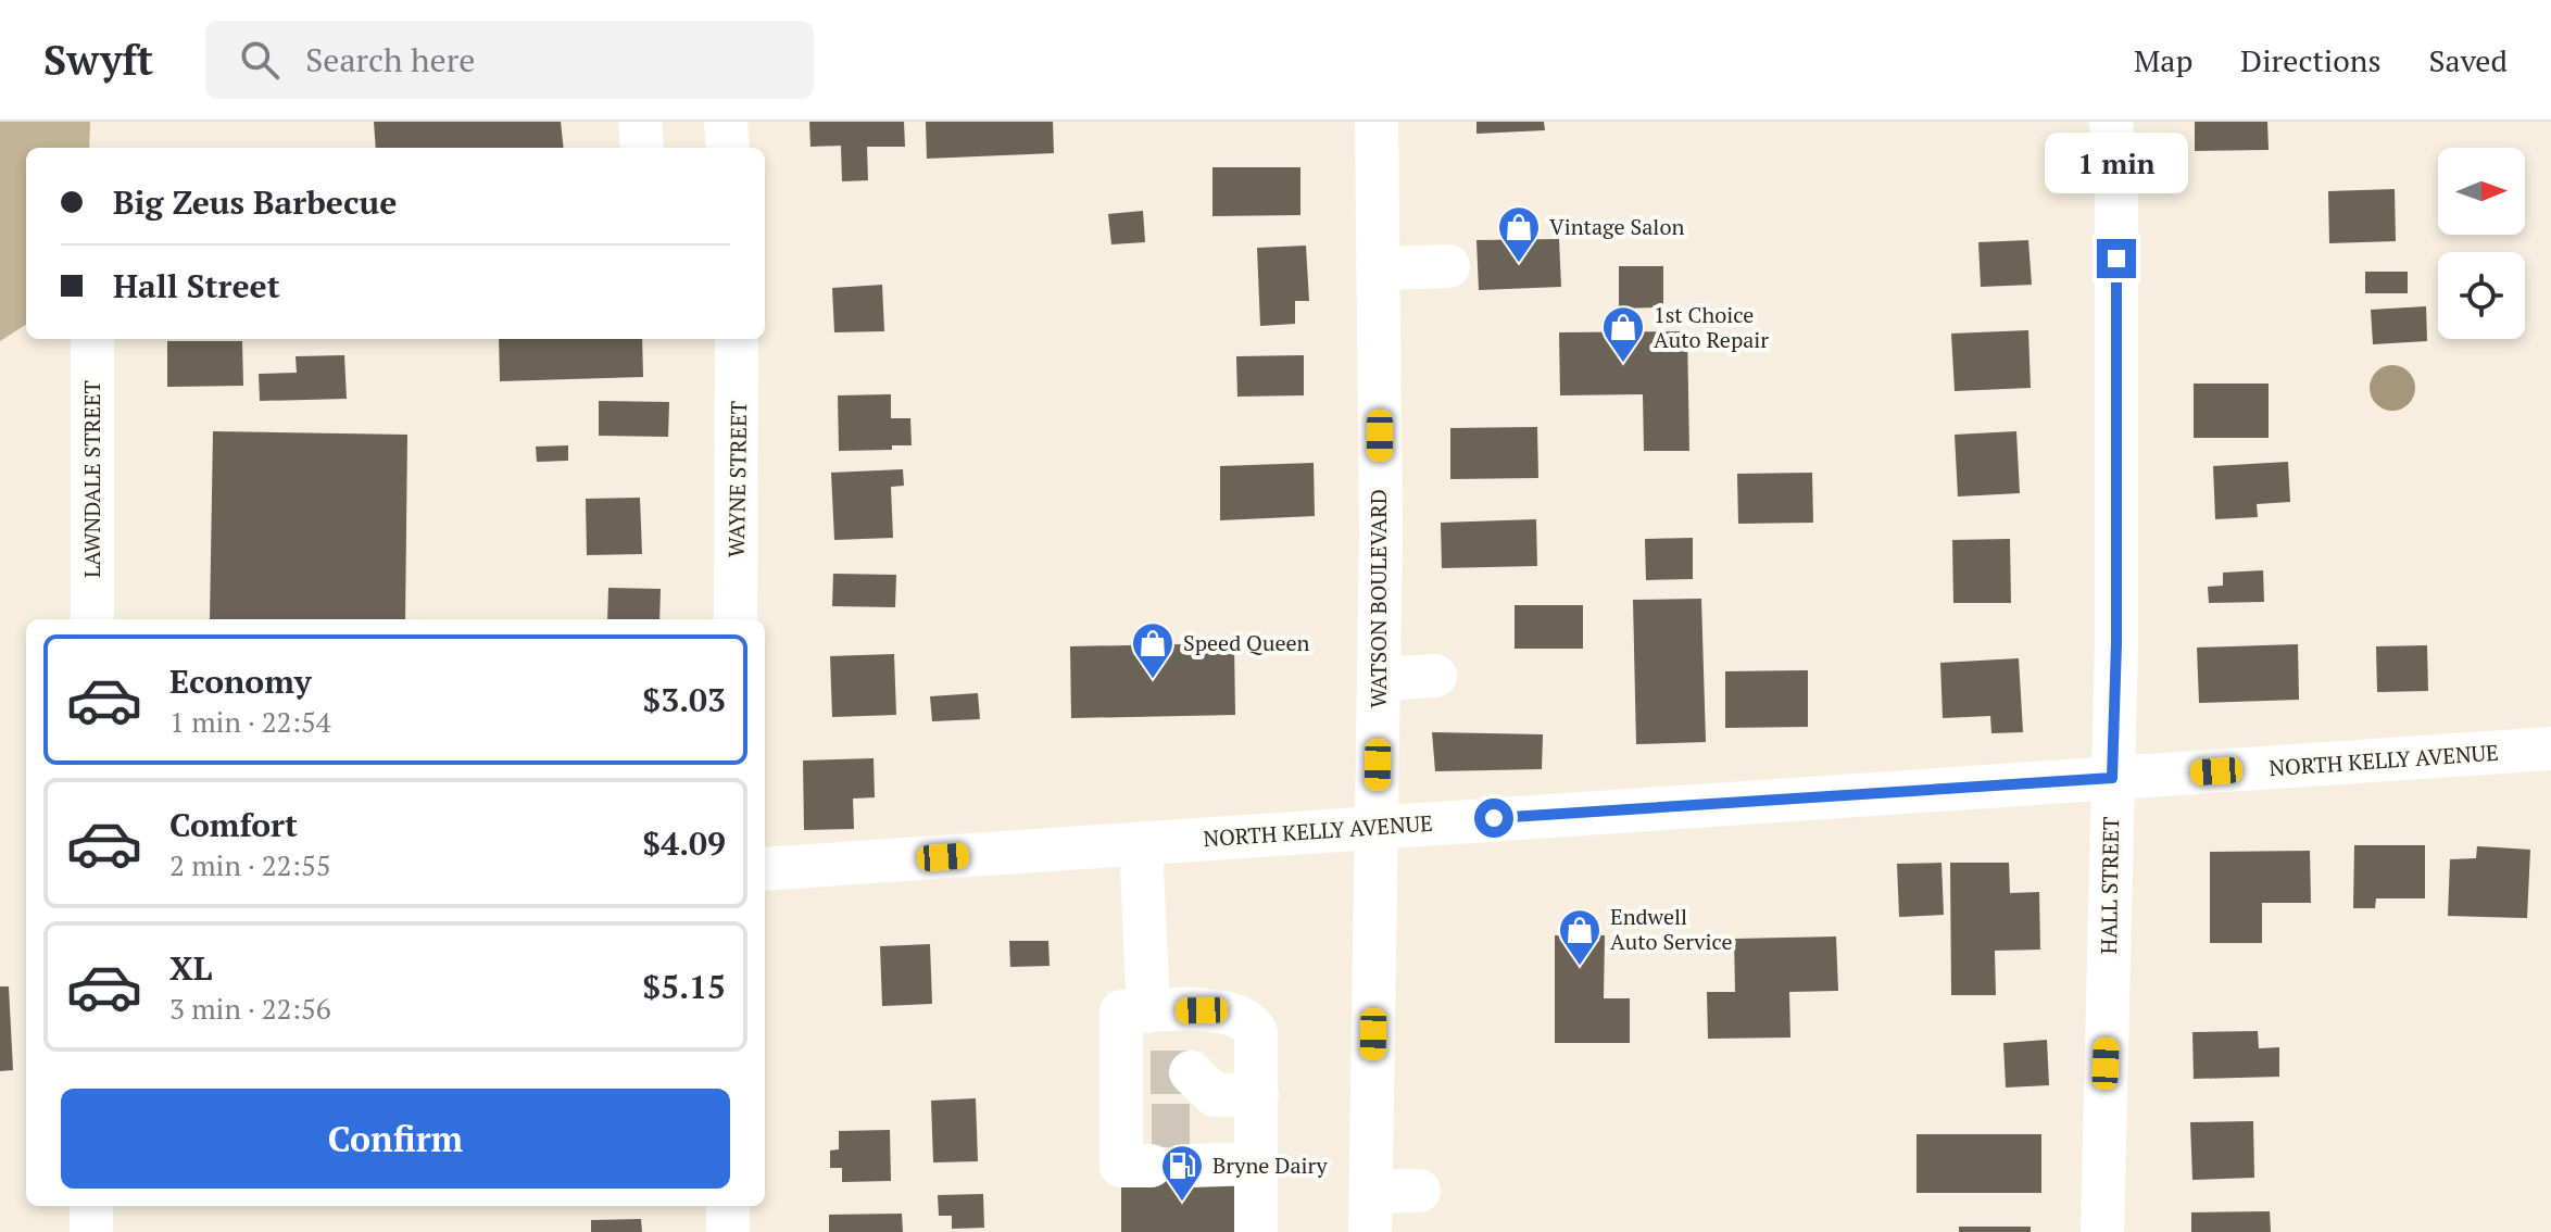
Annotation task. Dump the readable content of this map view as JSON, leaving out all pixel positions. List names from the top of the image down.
{
  "streets": {
    "street": [
      "LAWNDALE STREET",
      "WAYNE STREET",
      "WATSON BOULEVARD",
      "NORTH KELLY AVENUE",
      "HALL STREET"
    ]
  },
  "crossings": [
    ["WATSON BOULEVARD", "NORTH KELLY AVENUE"],
    ["NORTH KELLY AVENUE", "HALL STREET"]
  ],
  "places": {
    "shop": [
      "Vintage Salon",
      "1st Choice Auto Repair",
      "Speed Queen",
      "Endwell Auto Service"
    ],
    "fuel station": ["Bryne Dairy"]
  },
  "north": "right",
  "page": {
    "header": "Swyft",
    "search": "Search here",
    "nav": ["Map", "Directions", "Saved"],
    "bubble": "1 min",
    "banner": ["Big Zeus Barbecue", "Hall Street"],
    "list": [
      {
        "name": "Economy",
        "note": "1 min · 22:54",
        "value": "$3.03"
      },
      {
        "name": "Comfort",
        "note": "2 min · 22:55",
        "value": "$4.09"
      },
      {
        "name": "XL",
        "note": "3 min · 22:56",
        "value": "$5.15"
      }
    ],
    "buttons": "Confirm"
  }
}
